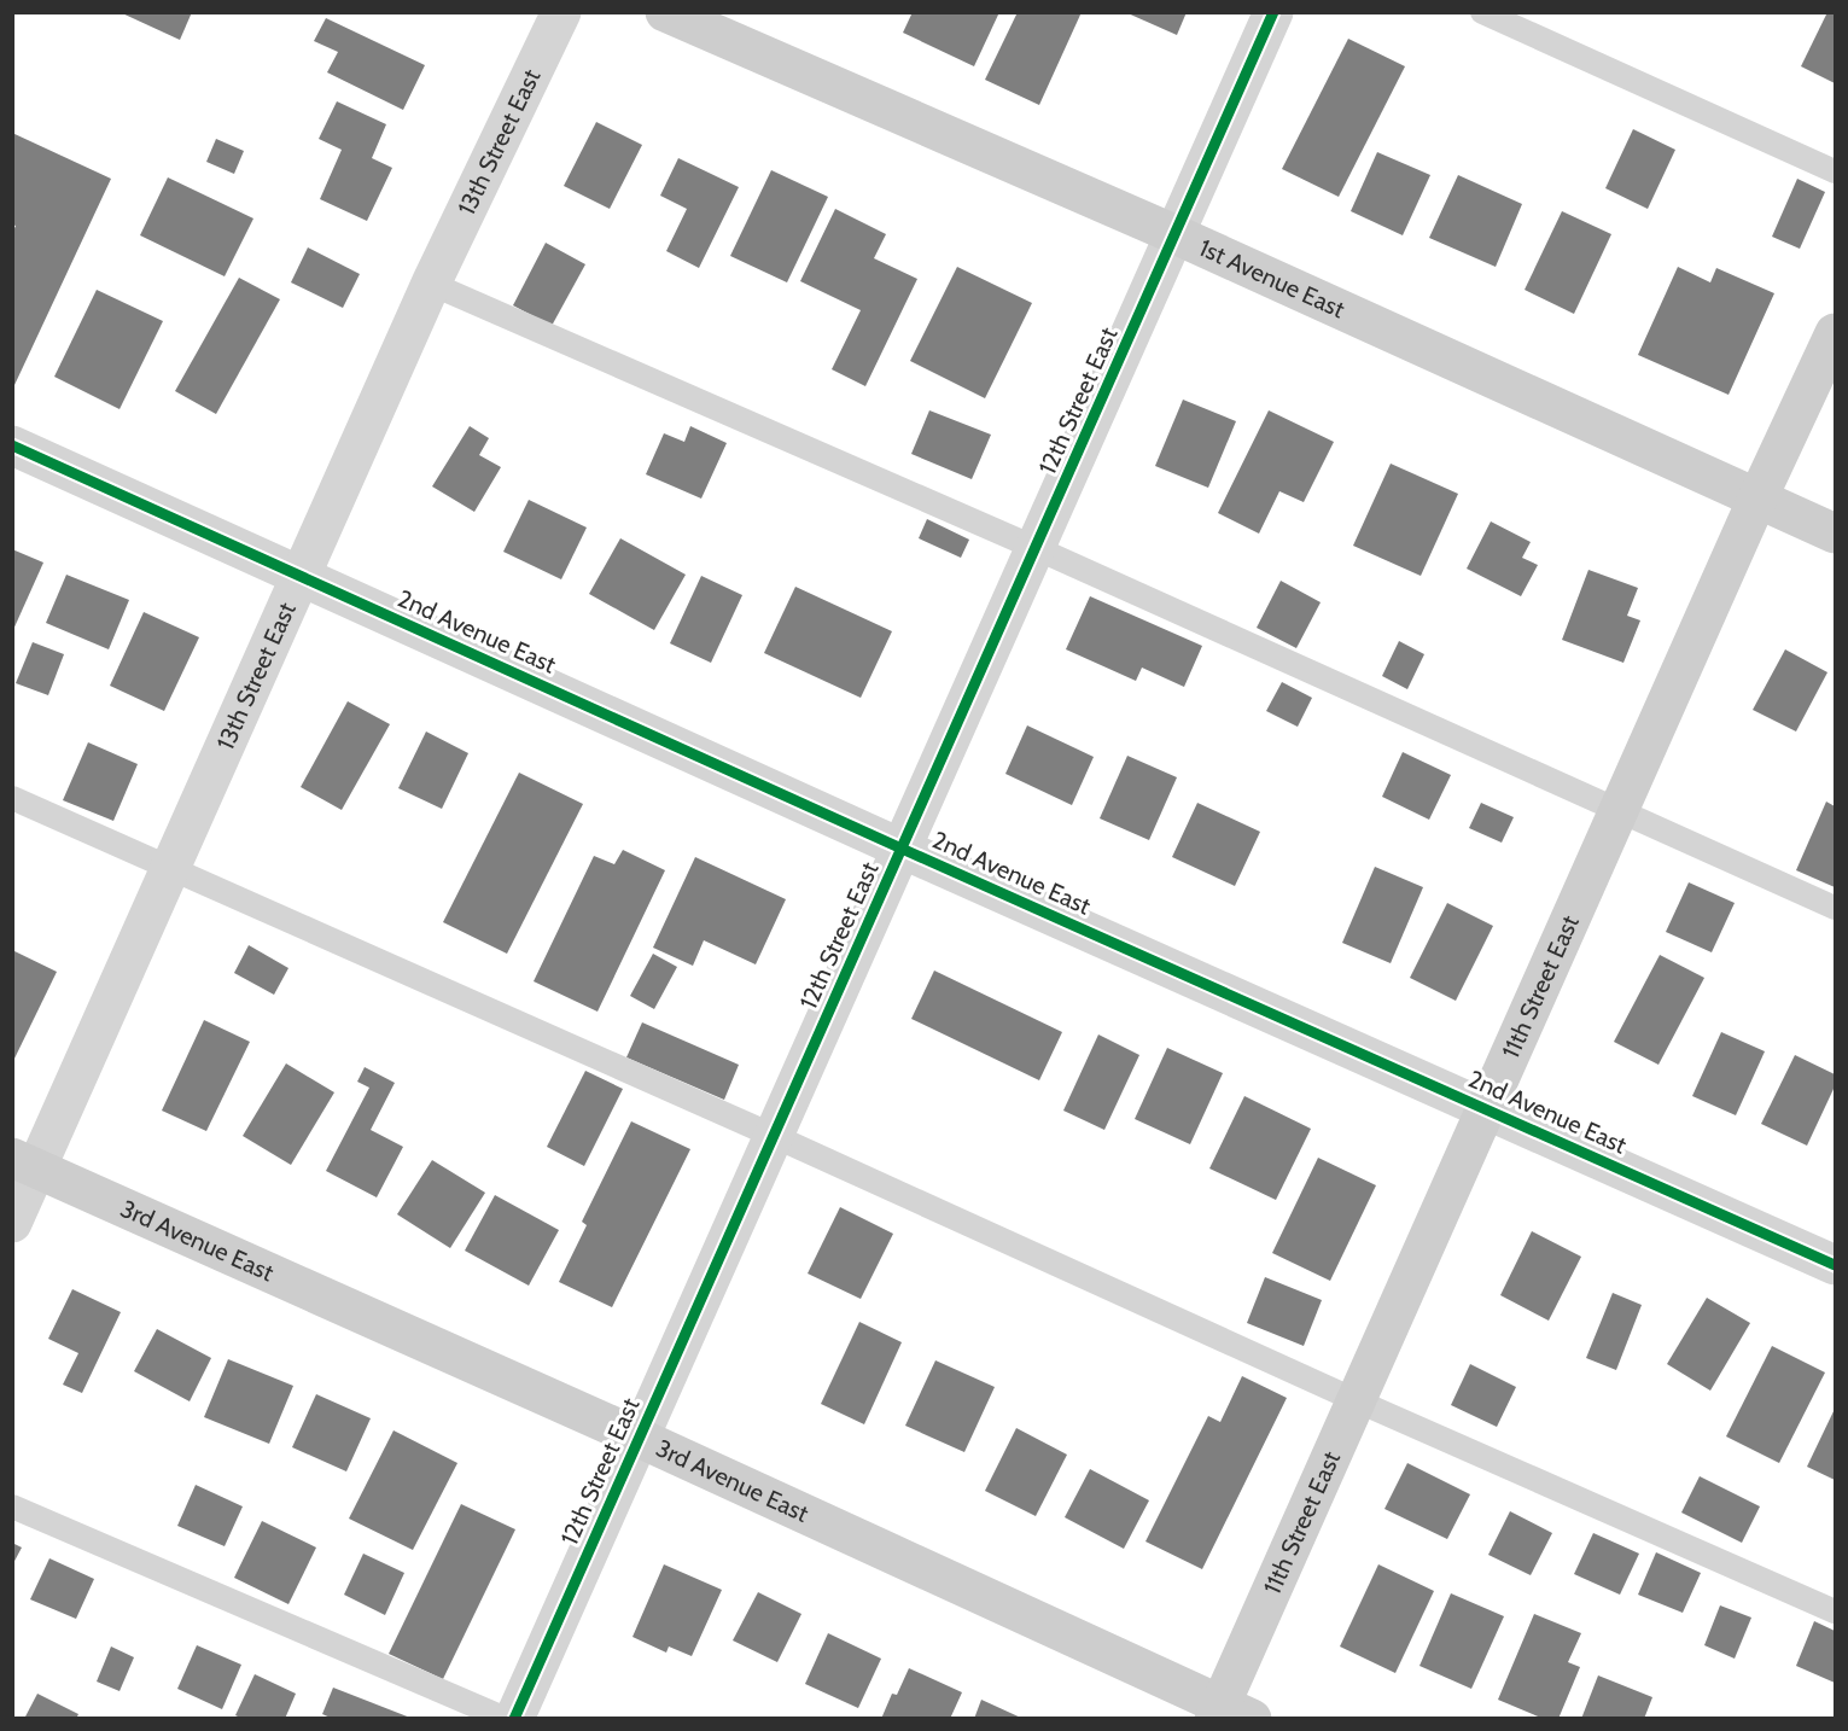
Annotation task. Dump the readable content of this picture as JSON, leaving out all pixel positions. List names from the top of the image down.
{
  "streets": {
    "street": [
      "13th Street East",
      "1st Avenue East",
      "12th Street East",
      "2nd Avenue East",
      "11th Street East",
      "3rd Avenue East"
    ]
  },
  "crossings": [
    ["13th Street East", "2nd Avenue East"],
    ["13th Street East", "3rd Avenue East"],
    ["1st Avenue East", "12th Street East"],
    ["1st Avenue East", "11th Street East"],
    ["12th Street East", "2nd Avenue East"],
    ["12th Street East", "3rd Avenue East"],
    ["2nd Avenue East", "11th Street East"],
    ["11th Street East", "3rd Avenue East"]
  ]
}
